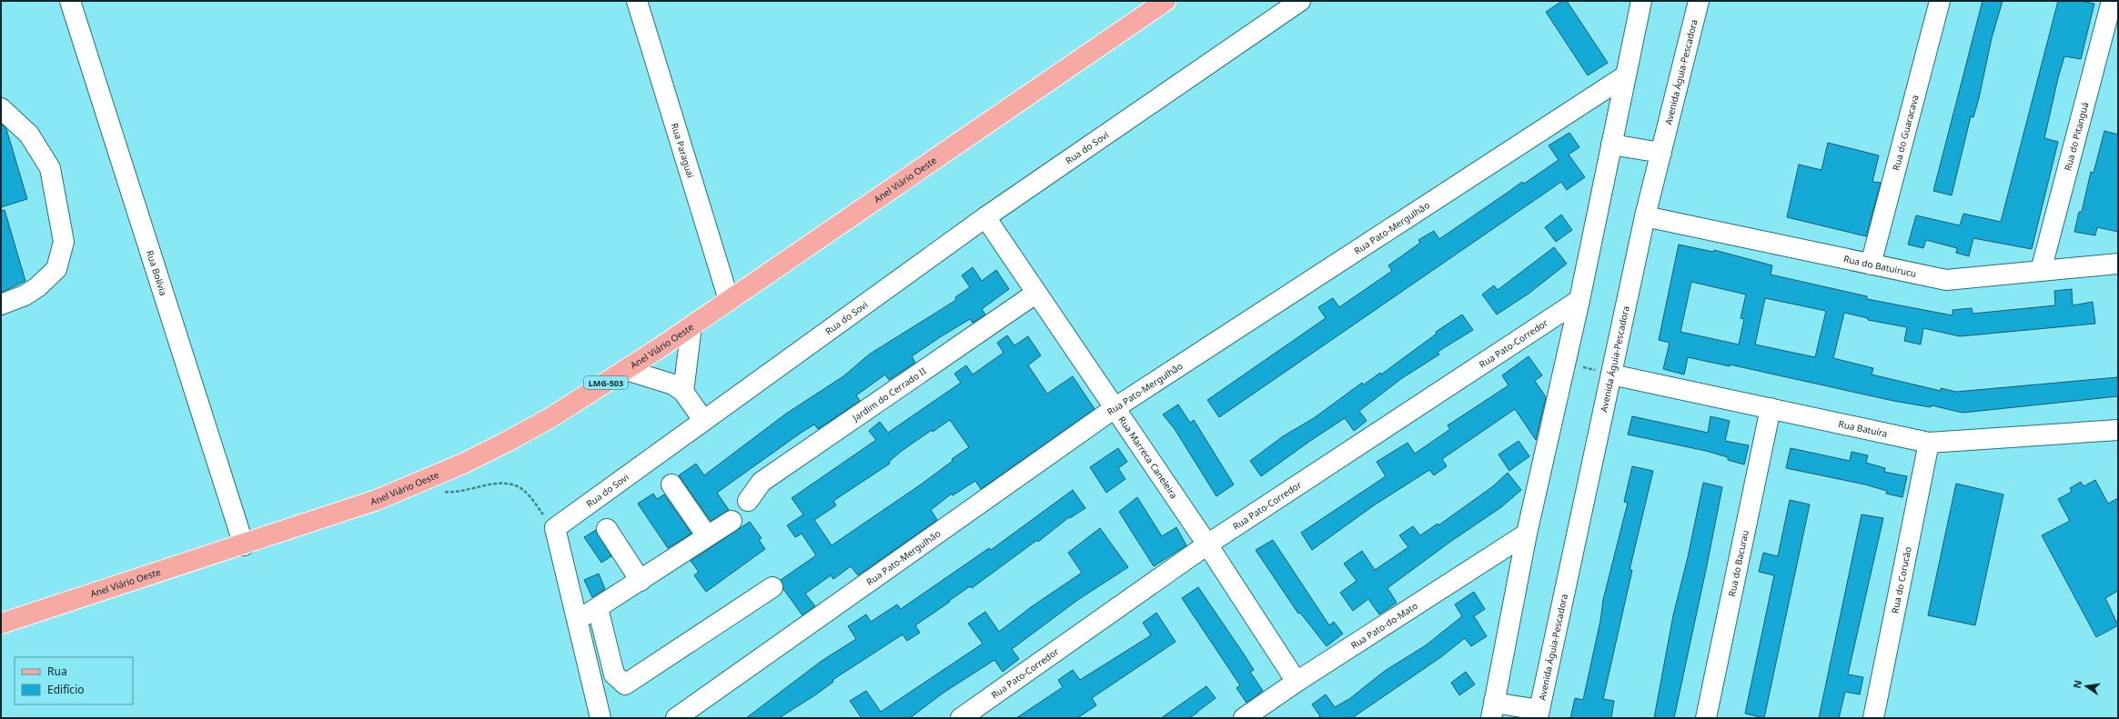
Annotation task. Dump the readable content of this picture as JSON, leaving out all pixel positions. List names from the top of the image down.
{
  "streets": {
    "main road": ["Anel Viário Oeste", "LMG-503"],
    "street": [
      "Avenida Águia-Pescadora",
      "Rua do Guaracava",
      "Rua do Pitanguá",
      "Rua do Sovi",
      "Rua Paraguai",
      "Rua Pato-Mergulhão",
      "Rua do Batuirucu",
      "Rua Bolívia",
      "Rua Pato-Corredor",
      "Jardim do Cerrado II",
      "Rua Batuíra",
      "Rua Marreca Caneleira",
      "Rua do Bacurau",
      "Rua do Corucão",
      "Rua Pato-do-Mato"
    ]
  },
  "crossings": [
    ["Avenida Águia-Pescadora", "Rua do Batuirucu"],
    ["Avenida Águia-Pescadora", "Rua Batuíra"],
    ["Rua do Guaracava", "Rua do Batuirucu"],
    ["Rua do Pitanguá", "Rua do Batuirucu"],
    ["Rua do Sovi", "Rua Marreca Caneleira"],
    ["Rua Paraguai", "Anel Viário Oeste"],
    ["Anel Viário Oeste", "Rua Bolívia"],
    ["Rua Pato-Mergulhão", "Rua Marreca Caneleira"],
    ["Rua Pato-Corredor", "Rua Marreca Caneleira"],
    ["Jardim do Cerrado II", "Rua Marreca Caneleira"],
    ["Rua Batuíra", "Rua do Bacurau"],
    ["Rua Batuíra", "Rua do Corucão"],
    ["Rua Marreca Caneleira", "Rua Pato-do-Mato"]
  ],
  "legend": ["Rua", "Edifício"],
  "north": "left"
}
